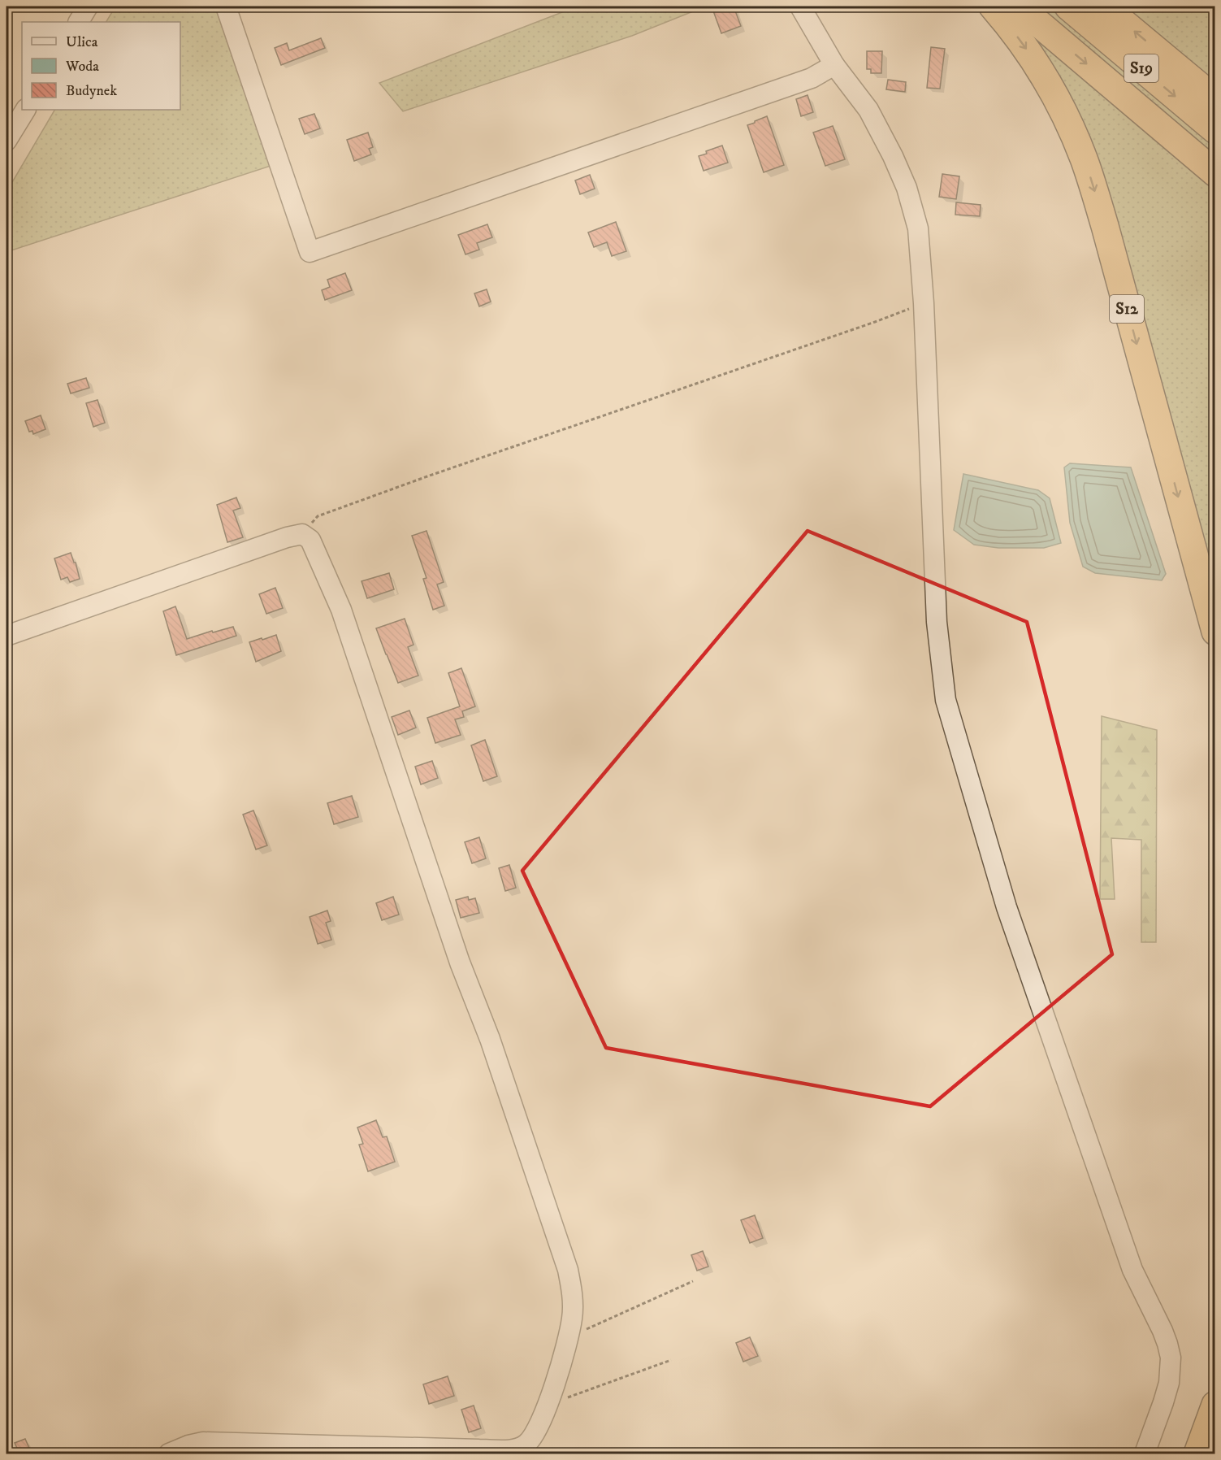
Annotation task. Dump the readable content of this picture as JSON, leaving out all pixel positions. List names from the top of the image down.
{
  "streets": {
    "highway": ["S19", "S12"]
  },
  "legend": ["Ulica", "Woda", "Budynek"]
}
